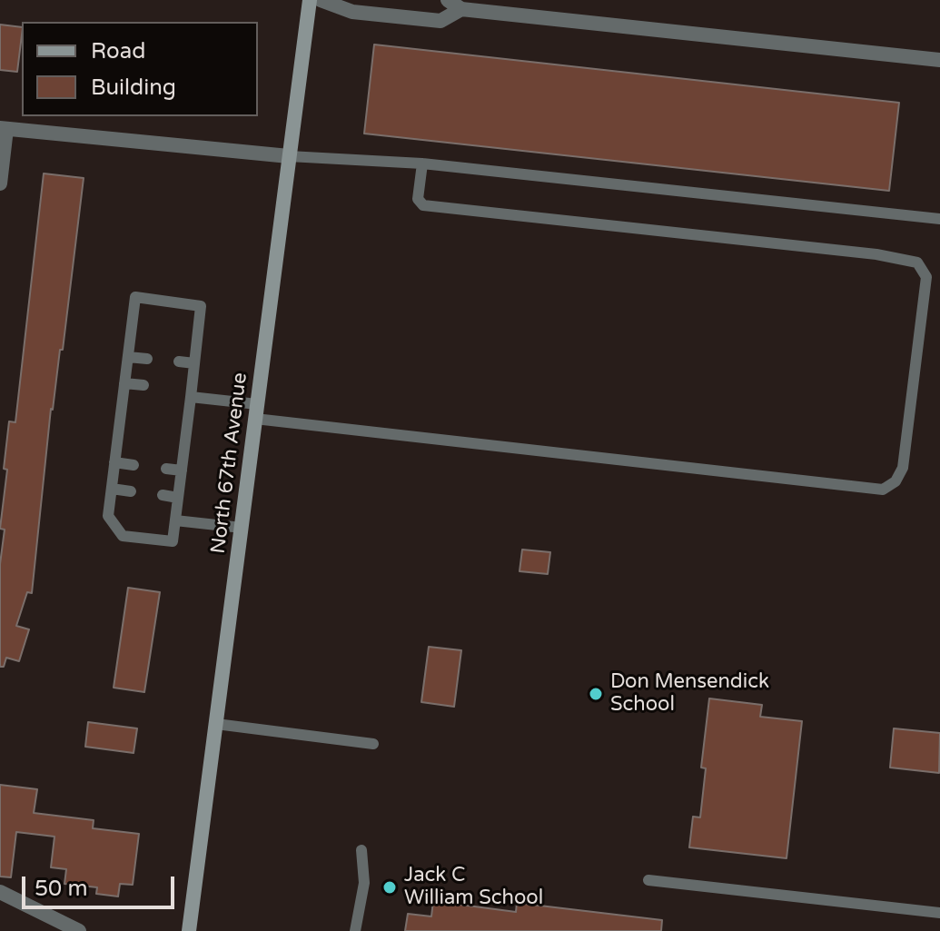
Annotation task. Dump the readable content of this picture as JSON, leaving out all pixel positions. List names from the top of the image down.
{
  "streets": {
    "main road": ["North 67th Avenue"]
  },
  "places": ["Don Mensendick School", "Jack C William School"],
  "legend": ["Road", "Building"],
  "scale_bar": "50 m"
}
